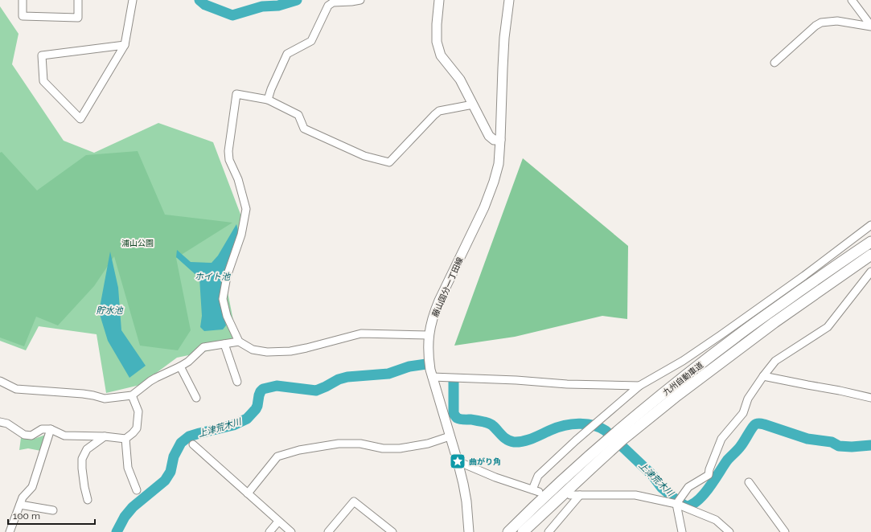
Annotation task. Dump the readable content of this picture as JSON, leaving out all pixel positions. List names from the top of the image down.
{
  "streets": {
    "highway": ["九州自動車道"],
    "main road": ["藤山国分一丁田線"]
  },
  "water": ["ホイト池", "貯水池", "上津荒木川"],
  "parks": ["浦山公園"],
  "places": {
    "place": ["曲がり角"]
  },
  "scale_bar": "100 m"
}
